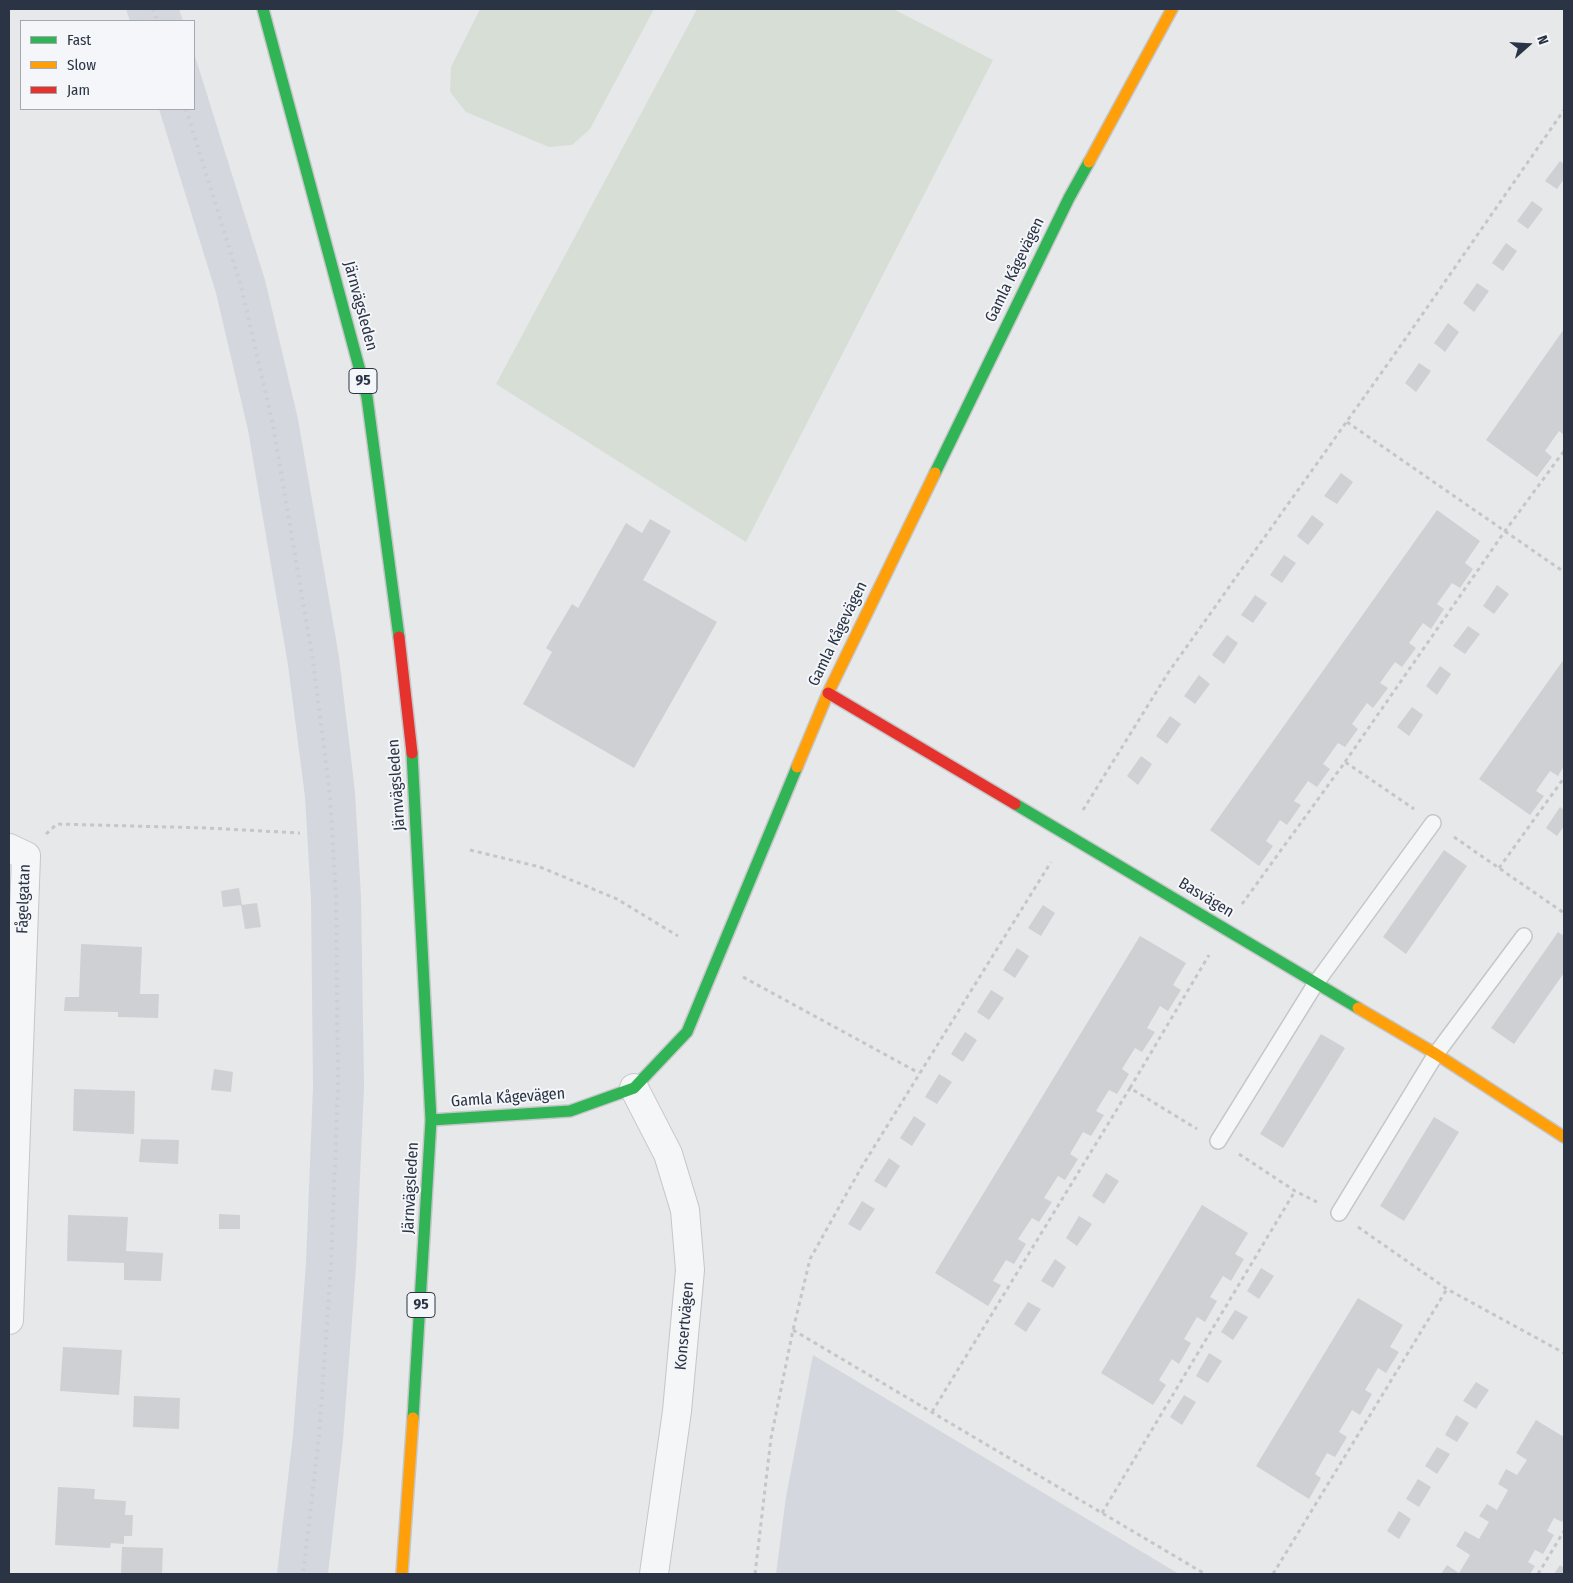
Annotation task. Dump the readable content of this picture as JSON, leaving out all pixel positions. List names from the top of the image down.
{
  "streets": {
    "street": [
      "Gamla Kågevägen",
      "Järnvägsleden",
      "95",
      "Basvägen",
      "Fågelgatan",
      "Konsertvägen"
    ]
  },
  "crossings": [
    ["Gamla Kågevägen", "Järnvägsleden"],
    ["Gamla Kågevägen", "Basvägen"],
    ["Gamla Kågevägen", "Konsertvägen"]
  ],
  "legend": ["Fast", "Slow", "Jam"],
  "north": "right"
}
